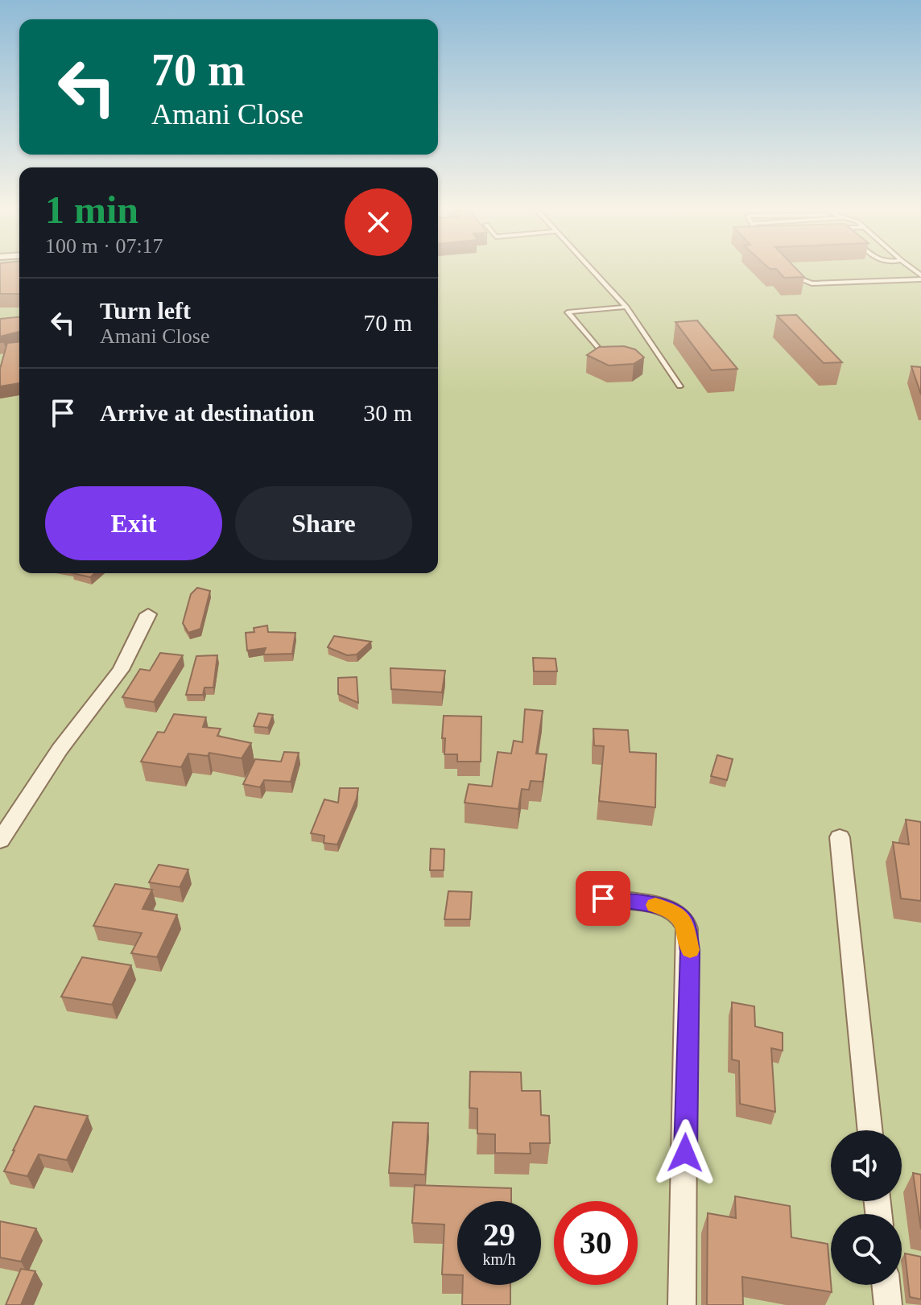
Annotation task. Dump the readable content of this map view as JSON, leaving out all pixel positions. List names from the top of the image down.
{
  "page": {
    "turn": ["70 m", "Amani Close"],
    "heading": ["1 min", "100 m · 07:17"],
    "list": [
      {
        "name": "Turn left",
        "note": "Amani Close",
        "value": "70 m"
      },
      {
        "name": "Arrive at destination",
        "value": "30 m"
      }
    ],
    "buttons": ["Exit", "Share"],
    "speed": "29 km/h",
    "limit": "30"
  }
}
